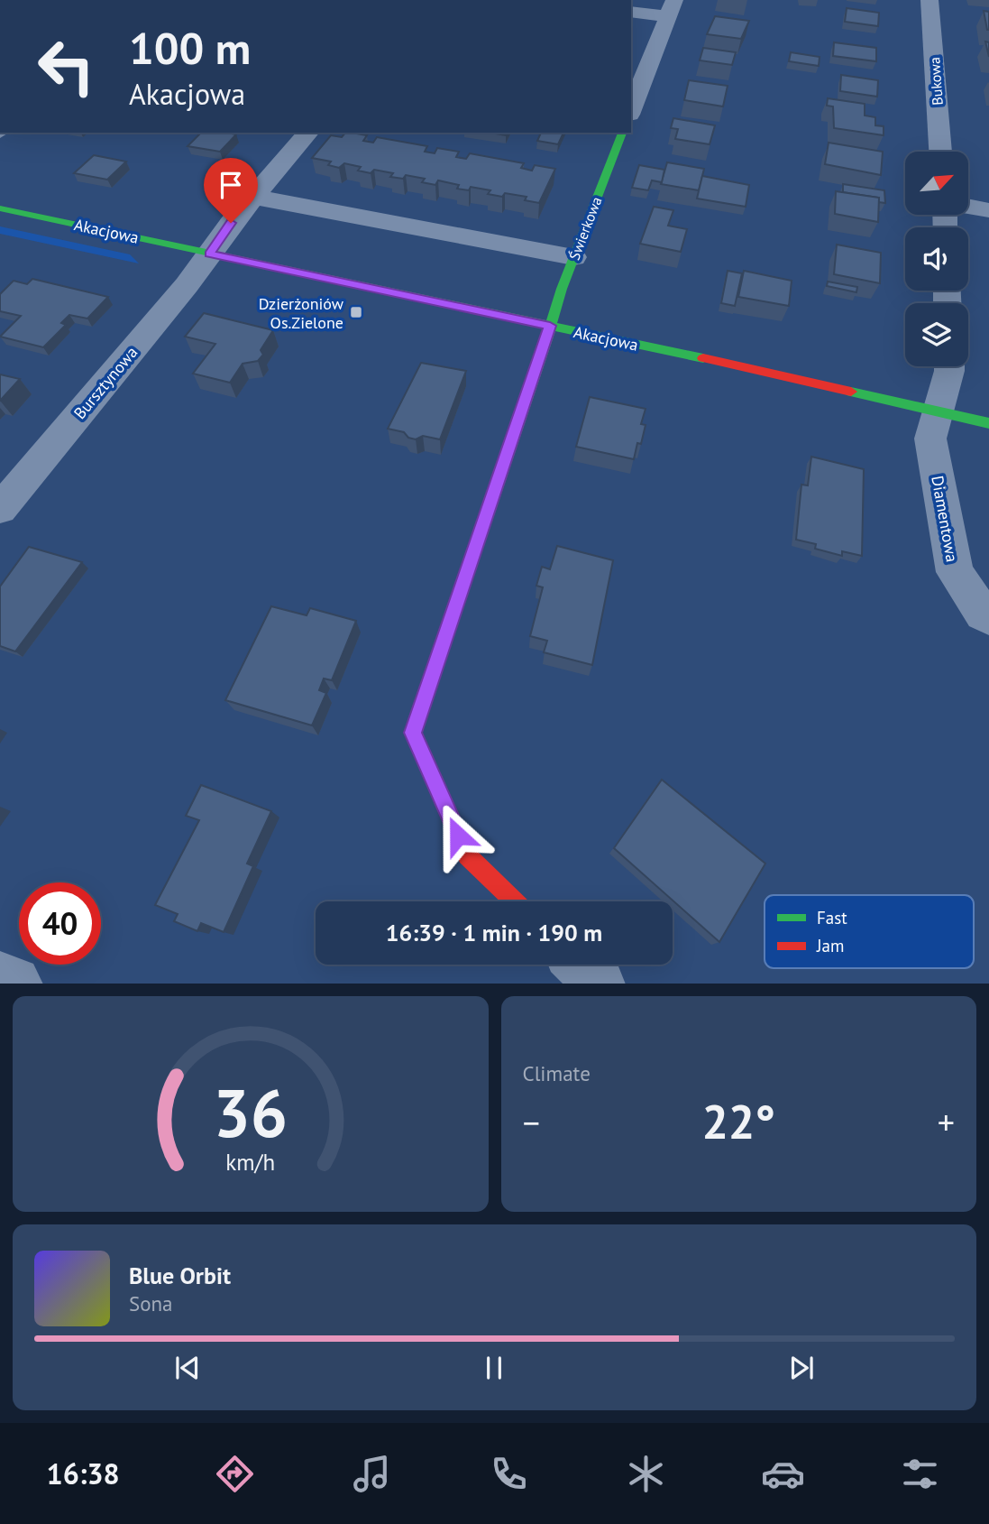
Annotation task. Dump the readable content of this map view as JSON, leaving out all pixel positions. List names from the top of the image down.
{
  "streets": {
    "street": [
      "Bukowa",
      "Świerkowa",
      "Akacjowa",
      "Bursztynowa",
      "Diamentowa"
    ]
  },
  "crossings": [
    ["Świerkowa", "Akacjowa"],
    ["Akacjowa", "Bursztynowa"],
    ["Akacjowa", "Diamentowa"]
  ],
  "places": {
    "transit": ["Dzierżoniów Os.Zielone"]
  },
  "legend": ["Fast", "Jam"],
  "north": "top right",
  "page": {
    "turn": ["100 m", "Akacjowa"],
    "limit": "40",
    "trip": "16:39 · 1 min · 190 m",
    "tile": "Climate",
    "heat": ["−", "22°", "+"],
    "song": ["Blue Orbit", "Sona"],
    "tabs": "16:38",
    "gauge": ["36", "km/h"]
  }
}
